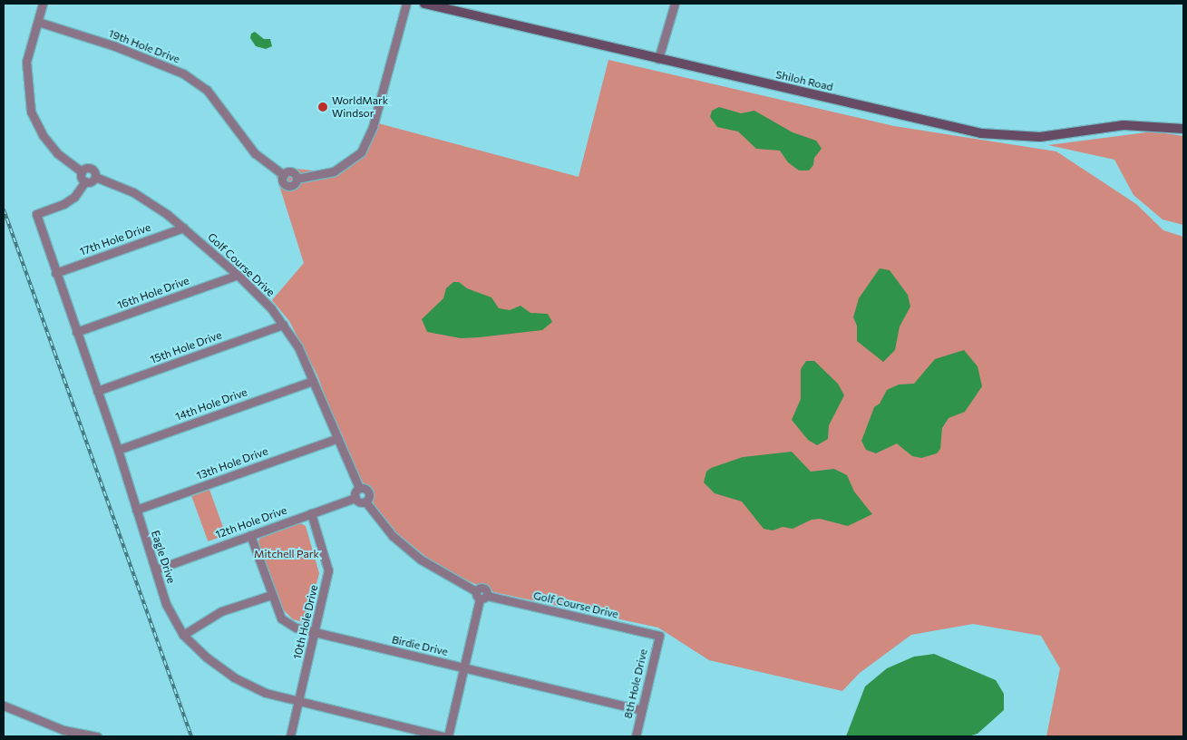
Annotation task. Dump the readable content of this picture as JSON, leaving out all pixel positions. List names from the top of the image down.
{
  "streets": {
    "main road": ["Shiloh Road"],
    "street": [
      "19th Hole Drive",
      "17th Hole Drive",
      "Golf Course Drive",
      "16th Hole Drive",
      "15th Hole Drive",
      "14th Hole Drive",
      "13th Hole Drive",
      "12th Hole Drive",
      "Eagle Drive",
      "10th Hole Drive",
      "Birdie Drive",
      "8th Hole Drive"
    ]
  },
  "crossings": [
    ["17th Hole Drive", "Golf Course Drive"],
    ["17th Hole Drive", "Eagle Drive"],
    ["Golf Course Drive", "16th Hole Drive"],
    ["Golf Course Drive", "15th Hole Drive"],
    ["Golf Course Drive", "14th Hole Drive"],
    ["Golf Course Drive", "13th Hole Drive"],
    ["Golf Course Drive", "12th Hole Drive"],
    ["Golf Course Drive", "8th Hole Drive"],
    ["16th Hole Drive", "Eagle Drive"],
    ["15th Hole Drive", "Eagle Drive"],
    ["14th Hole Drive", "Eagle Drive"],
    ["13th Hole Drive", "Eagle Drive"],
    ["12th Hole Drive", "Eagle Drive"],
    ["12th Hole Drive", "10th Hole Drive"],
    ["12th Hole Drive", "Birdie Drive"],
    ["Eagle Drive", "10th Hole Drive"],
    ["10th Hole Drive", "Birdie Drive"],
    ["Birdie Drive", "8th Hole Drive"]
  ],
  "parks": ["Mitchell Park"],
  "places": ["WorldMark Windsor"]
}
